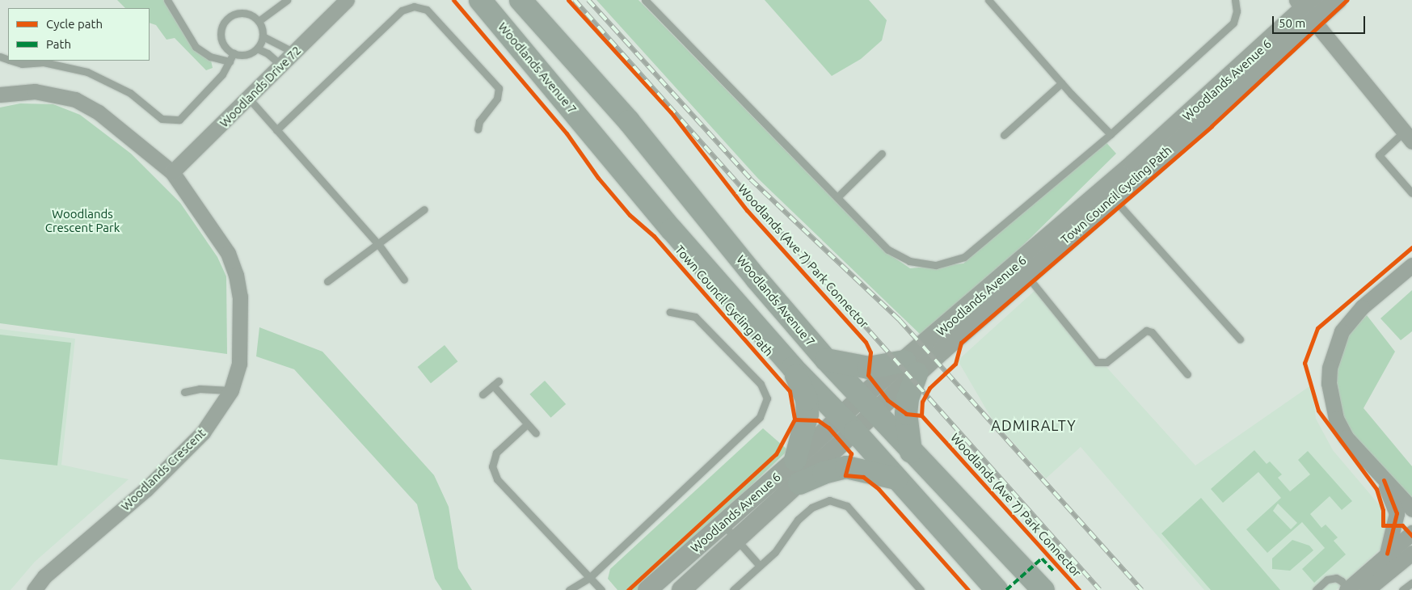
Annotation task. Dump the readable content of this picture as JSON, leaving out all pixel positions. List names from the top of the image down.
{
  "streets": {
    "main road": ["Woodlands Avenue 7"],
    "street": ["Woodlands Avenue 6", "Woodlands Drive 72", "Woodlands Crescent"],
    "cycle path": ["Town Council Cycling Path", "Woodlands (Ave 7) Park Connector"]
  },
  "crossings": [
    ["Woodlands Avenue 7", "Woodlands Avenue 6"],
    ["Woodlands Drive 72", "Woodlands Crescent"]
  ],
  "districts": ["ADMIRALTY"],
  "parks": ["Woodlands Crescent Park"],
  "legend": ["Cycle path", "Path"],
  "scale_bar": "50 m"
}
